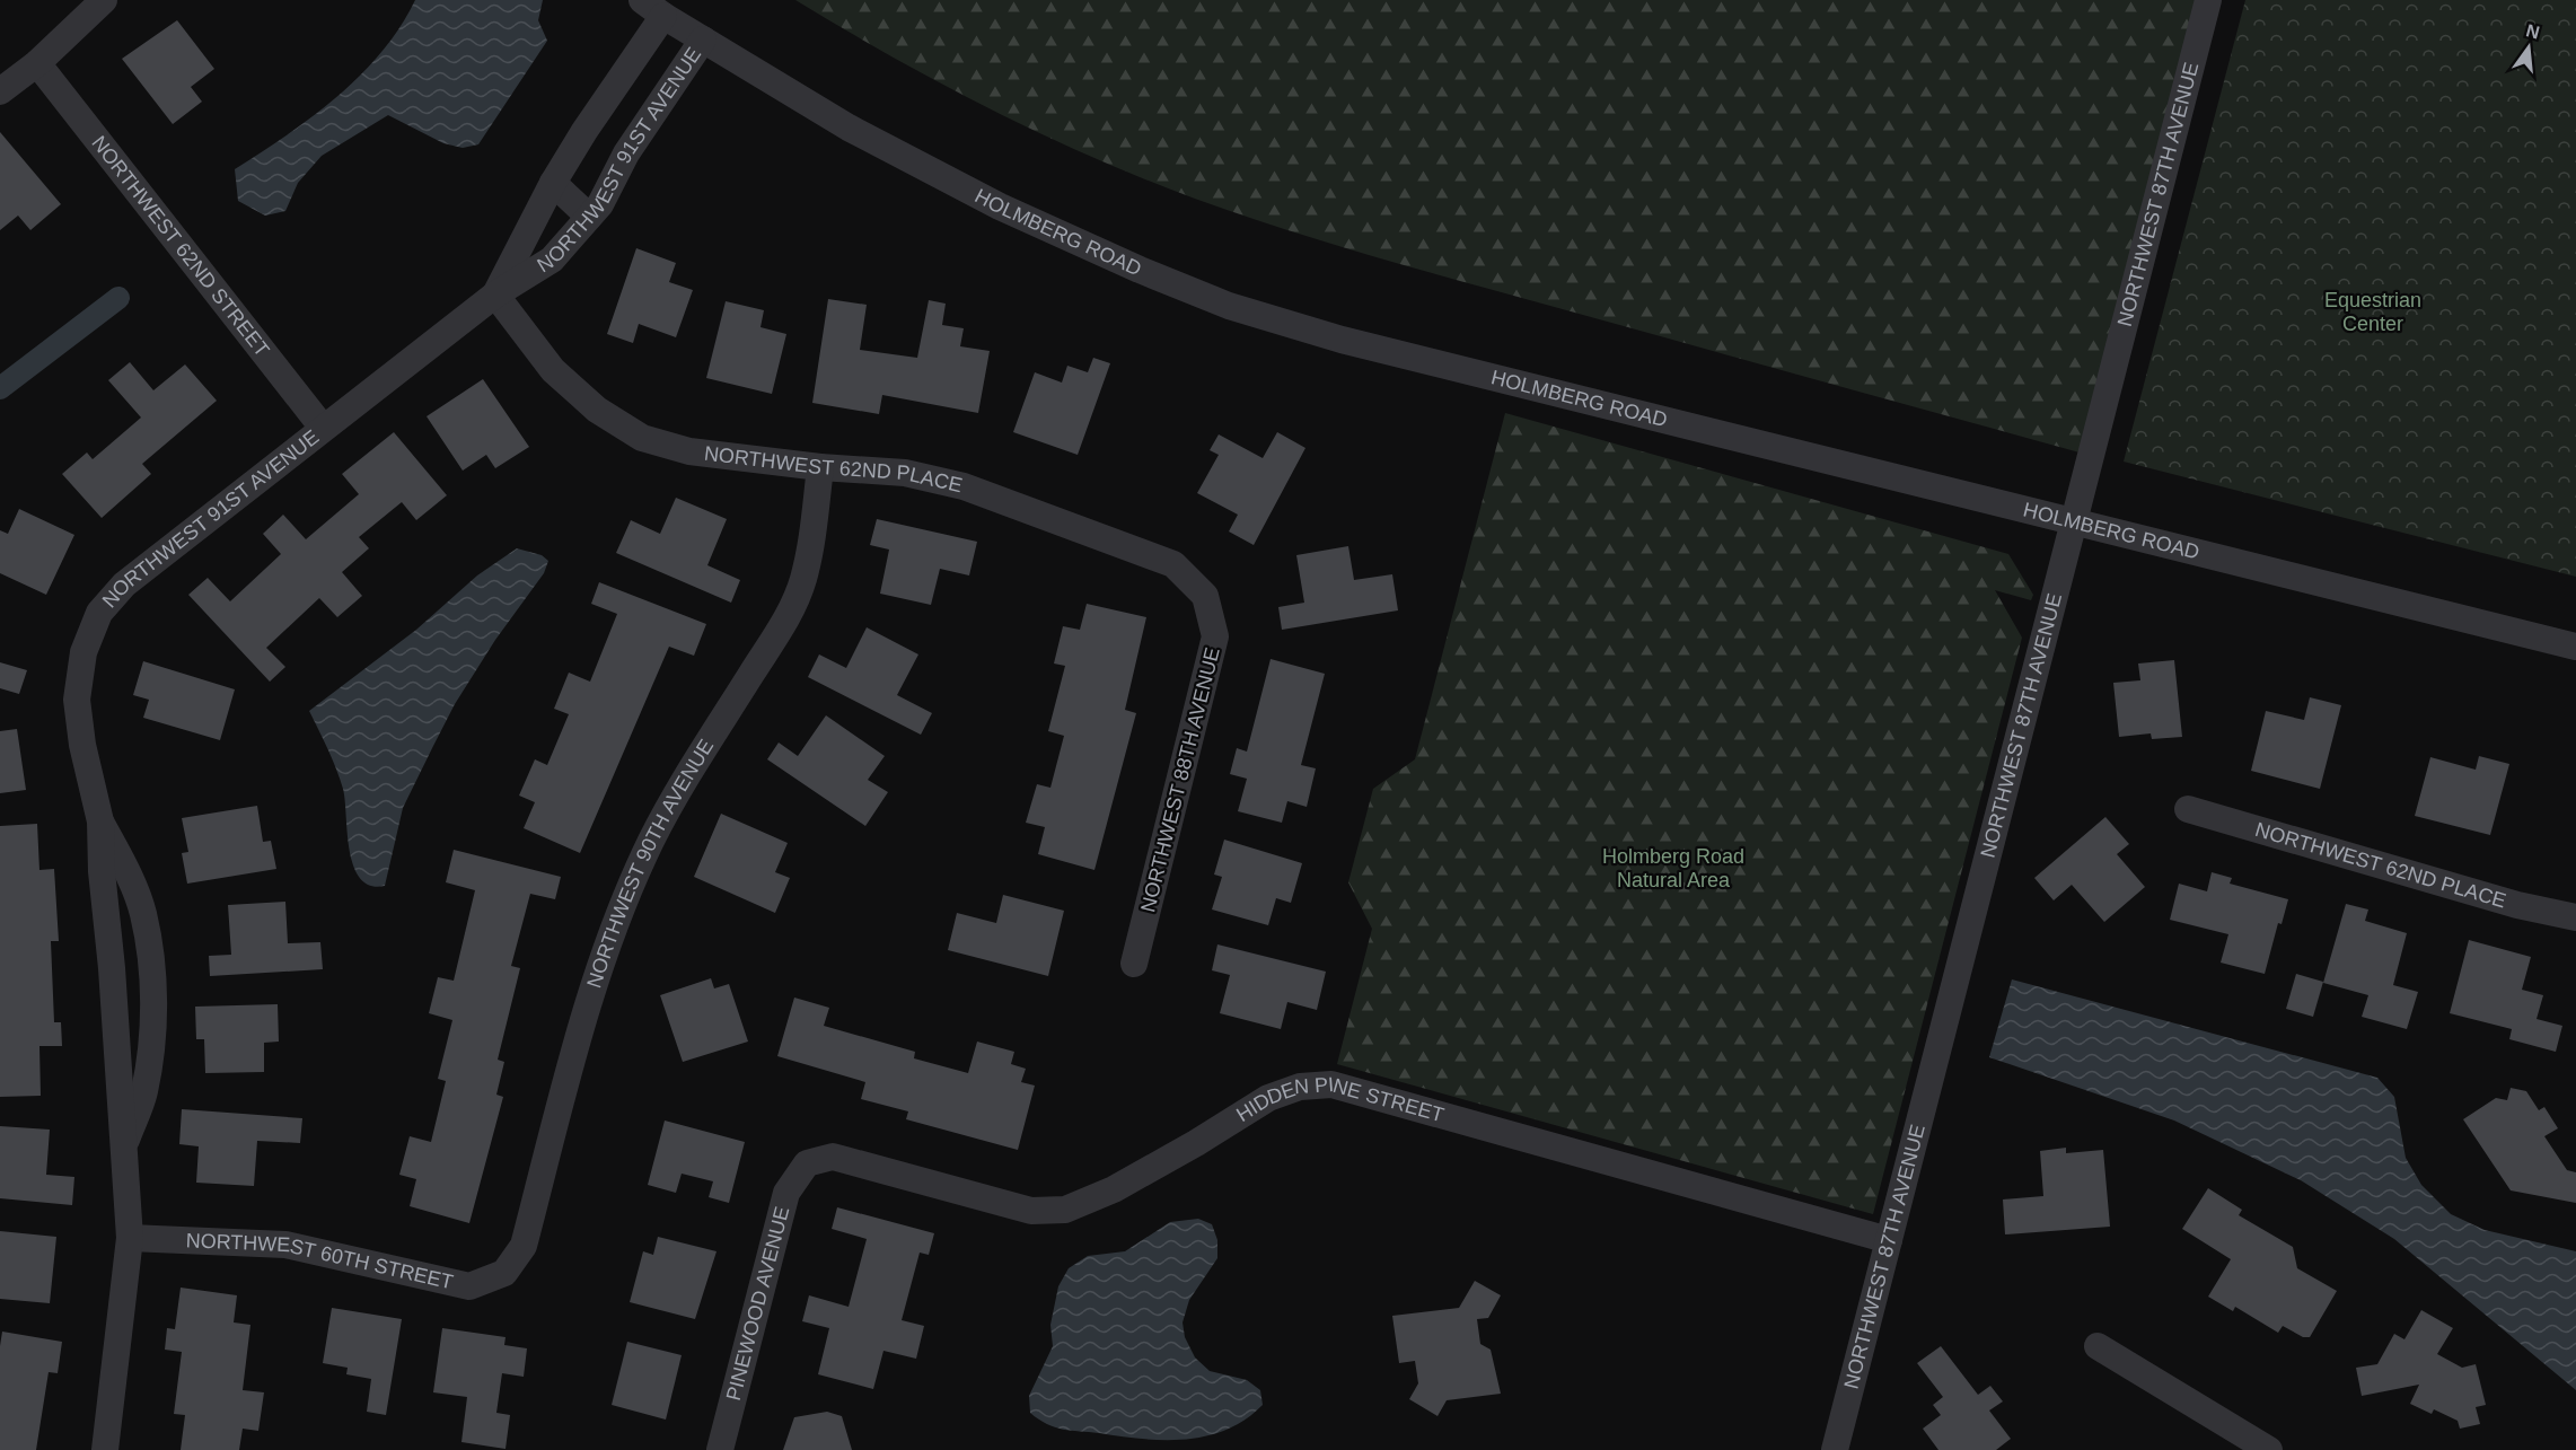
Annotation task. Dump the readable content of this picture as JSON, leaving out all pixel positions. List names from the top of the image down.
{
  "streets": {
    "street": [
      "NORTHWEST 91ST AVENUE",
      "NORTHWEST 87TH AVENUE",
      "HOLMBERG ROAD",
      "NORTHWEST 62ND STREET",
      "NORTHWEST 62ND PLACE",
      "NORTHWEST 88TH AVENUE",
      "NORTHWEST 90TH AVENUE",
      "HIDDEN PINE STREET",
      "NORTHWEST 60TH STREET",
      "PINEWOOD AVENUE"
    ]
  },
  "crossings": [
    ["NORTHWEST 91ST AVENUE", "HOLMBERG ROAD"],
    ["NORTHWEST 91ST AVENUE", "NORTHWEST 62ND STREET"],
    ["NORTHWEST 91ST AVENUE", "NORTHWEST 62ND PLACE"],
    ["NORTHWEST 91ST AVENUE", "NORTHWEST 60TH STREET"],
    ["NORTHWEST 87TH AVENUE", "HOLMBERG ROAD"],
    ["NORTHWEST 87TH AVENUE", "HIDDEN PINE STREET"],
    ["NORTHWEST 62ND PLACE", "NORTHWEST 88TH AVENUE"],
    ["NORTHWEST 62ND PLACE", "NORTHWEST 90TH AVENUE"],
    ["NORTHWEST 90TH AVENUE", "NORTHWEST 60TH STREET"],
    ["HIDDEN PINE STREET", "PINEWOOD AVENUE"]
  ],
  "parks": ["Equestrian Center", "Holmberg Road Natural Area"],
  "north": "top"
}
